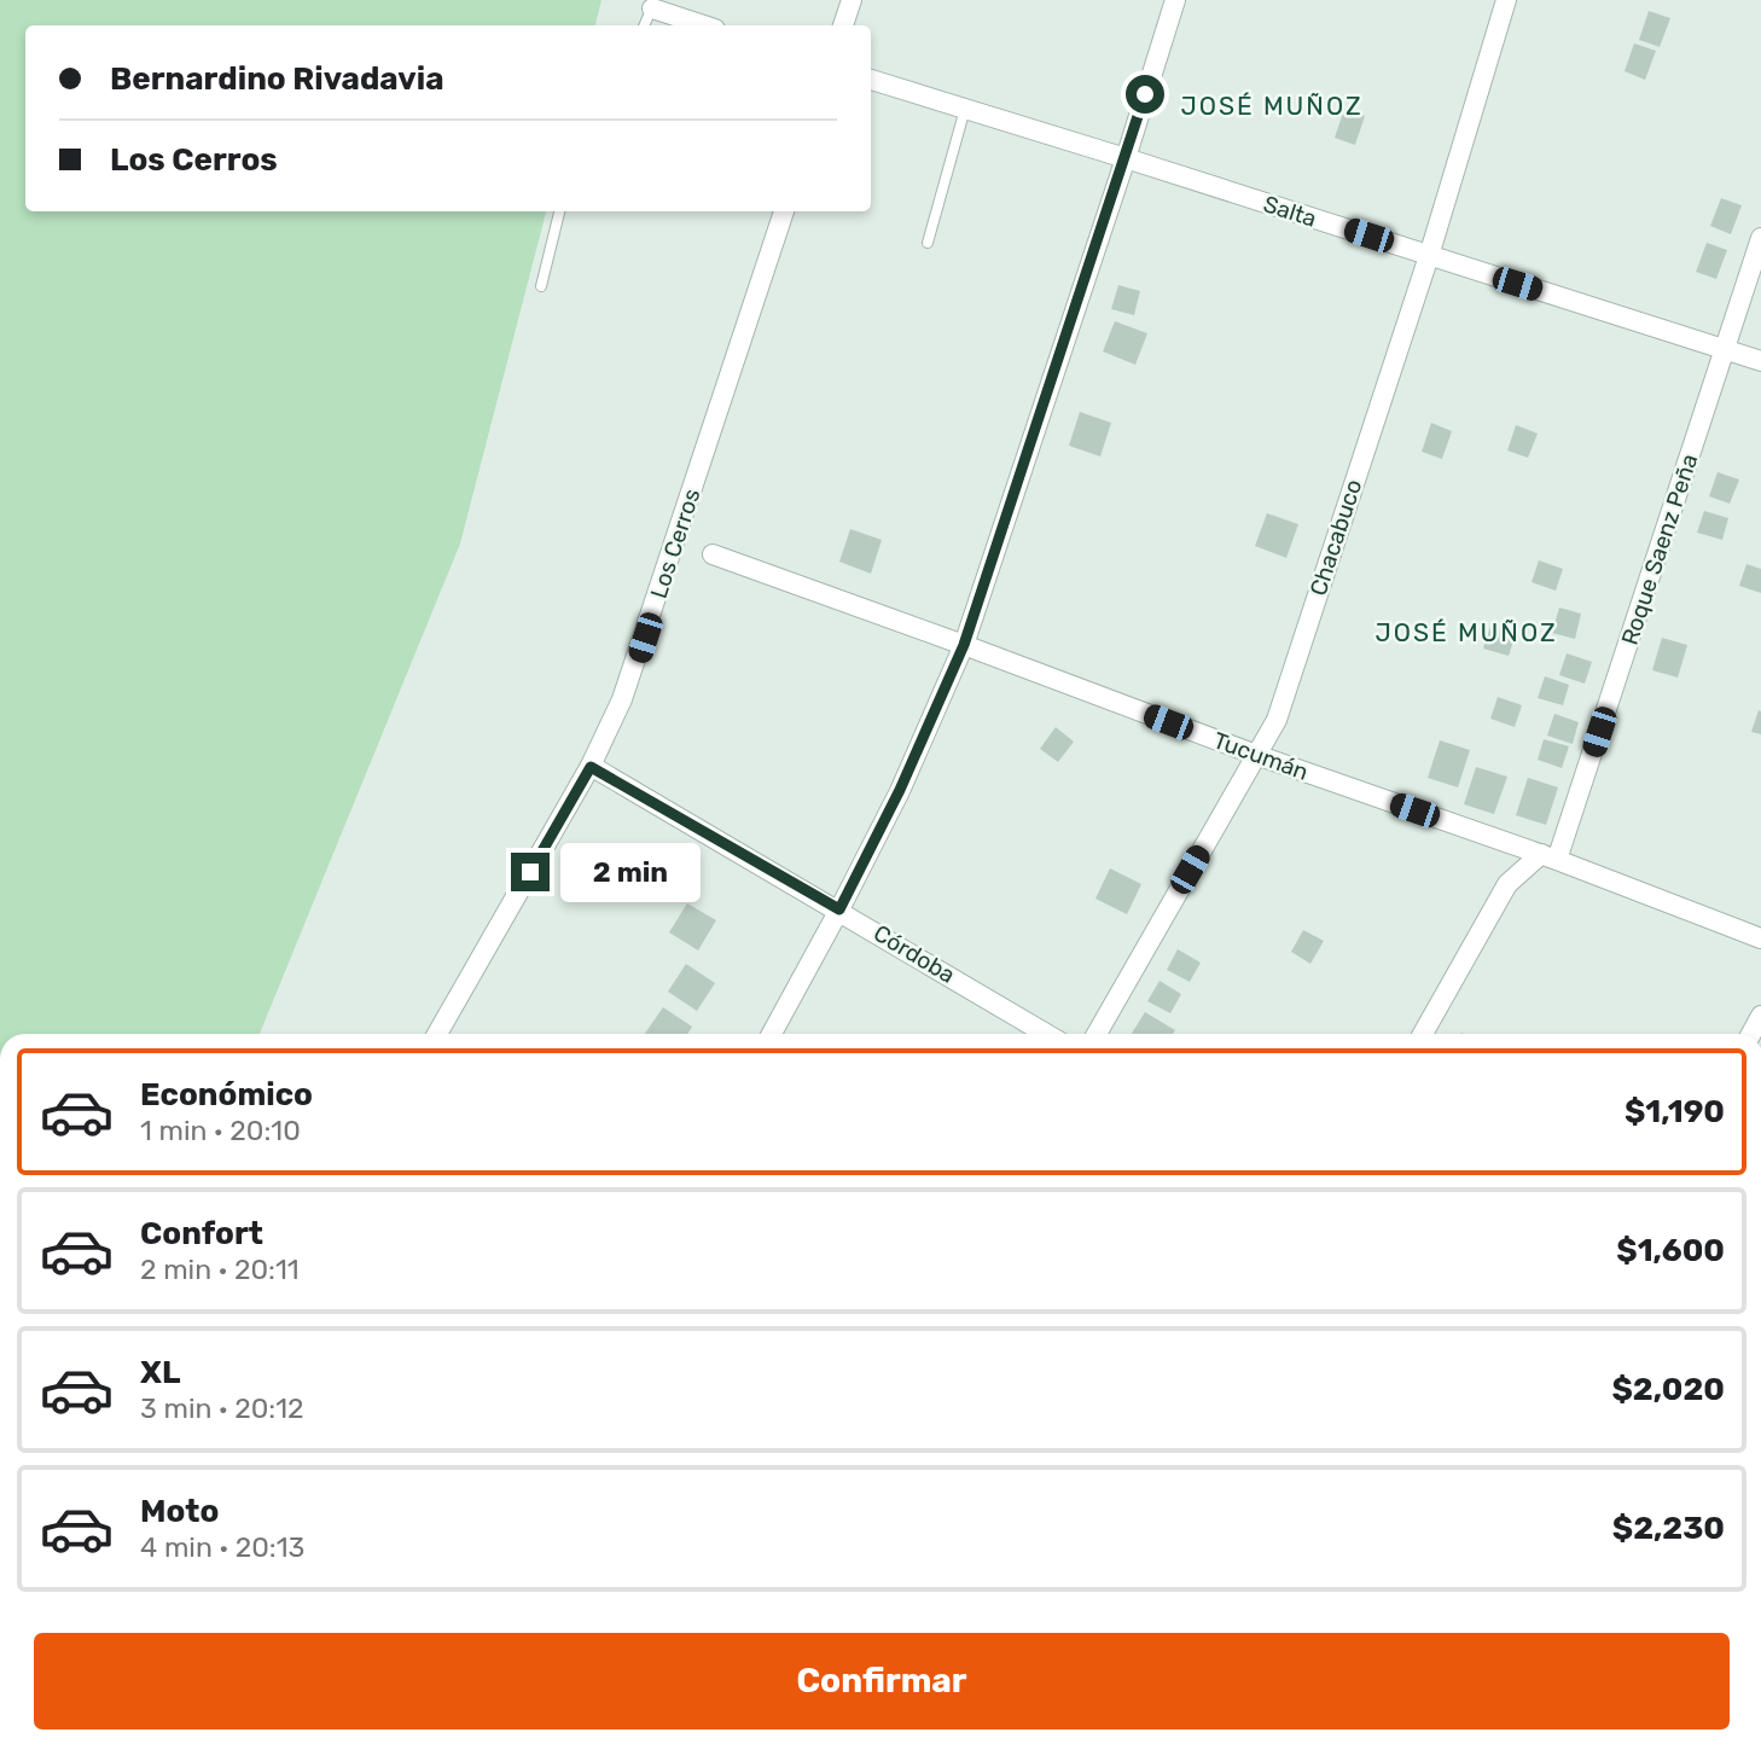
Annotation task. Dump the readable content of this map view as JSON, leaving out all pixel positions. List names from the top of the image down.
{
  "streets": {
    "street": [
      "Salta",
      "Chacabuco",
      "Los Cerros",
      "Roque Saenz Peña",
      "Tucumán",
      "Córdoba"
    ]
  },
  "crossings": [
    ["Salta", "Chacabuco"],
    ["Salta", "Roque Saenz Peña"],
    ["Chacabuco", "Tucumán"],
    ["Los Cerros", "Córdoba"],
    ["Roque Saenz Peña", "Tucumán"]
  ],
  "districts": ["JOSÉ MUÑOZ", "JOSÉ MUÑOZ"],
  "page": {
    "banner": ["Bernardino Rivadavia", "Los Cerros"],
    "bubble": "2 min",
    "list": [
      {
        "name": "Económico",
        "note": "1 min · 20:10",
        "value": "$1,190"
      },
      {
        "name": "Confort",
        "note": "2 min · 20:11",
        "value": "$1,600"
      },
      {
        "name": "XL",
        "note": "3 min · 20:12",
        "value": "$2,020"
      },
      {
        "name": "Moto",
        "note": "4 min · 20:13",
        "value": "$2,230"
      }
    ],
    "buttons": "Confirmar"
  }
}
